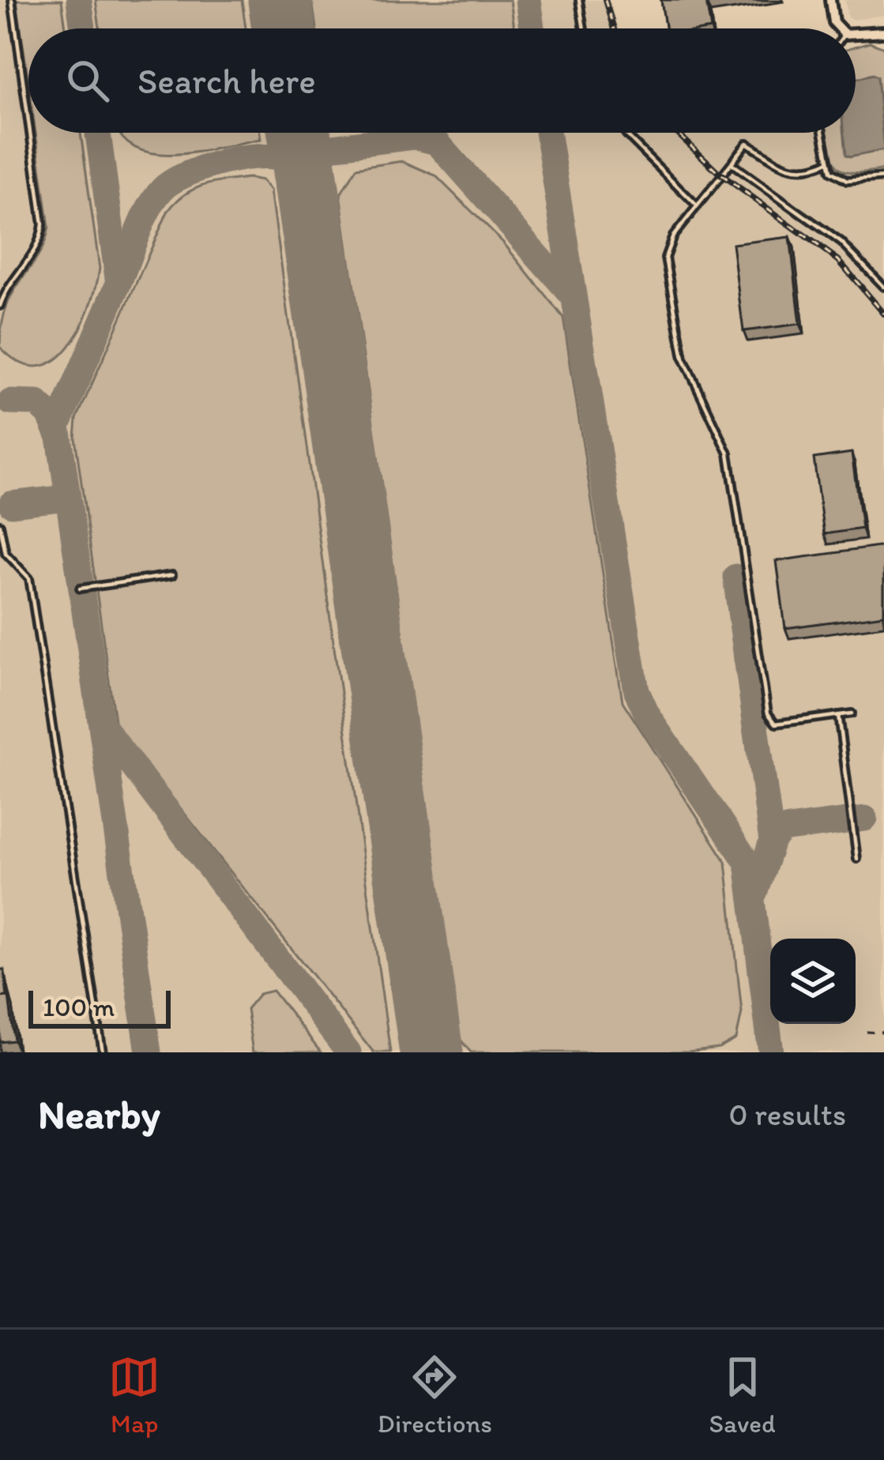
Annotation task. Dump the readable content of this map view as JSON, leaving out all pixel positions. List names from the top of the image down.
{
  "scale_bar": "100 m",
  "page": {
    "search": "Search here",
    "scale": "100 m",
    "heading": ["Nearby", "0 results"],
    "nav": ["Map", "Directions", "Saved"]
  }
}
